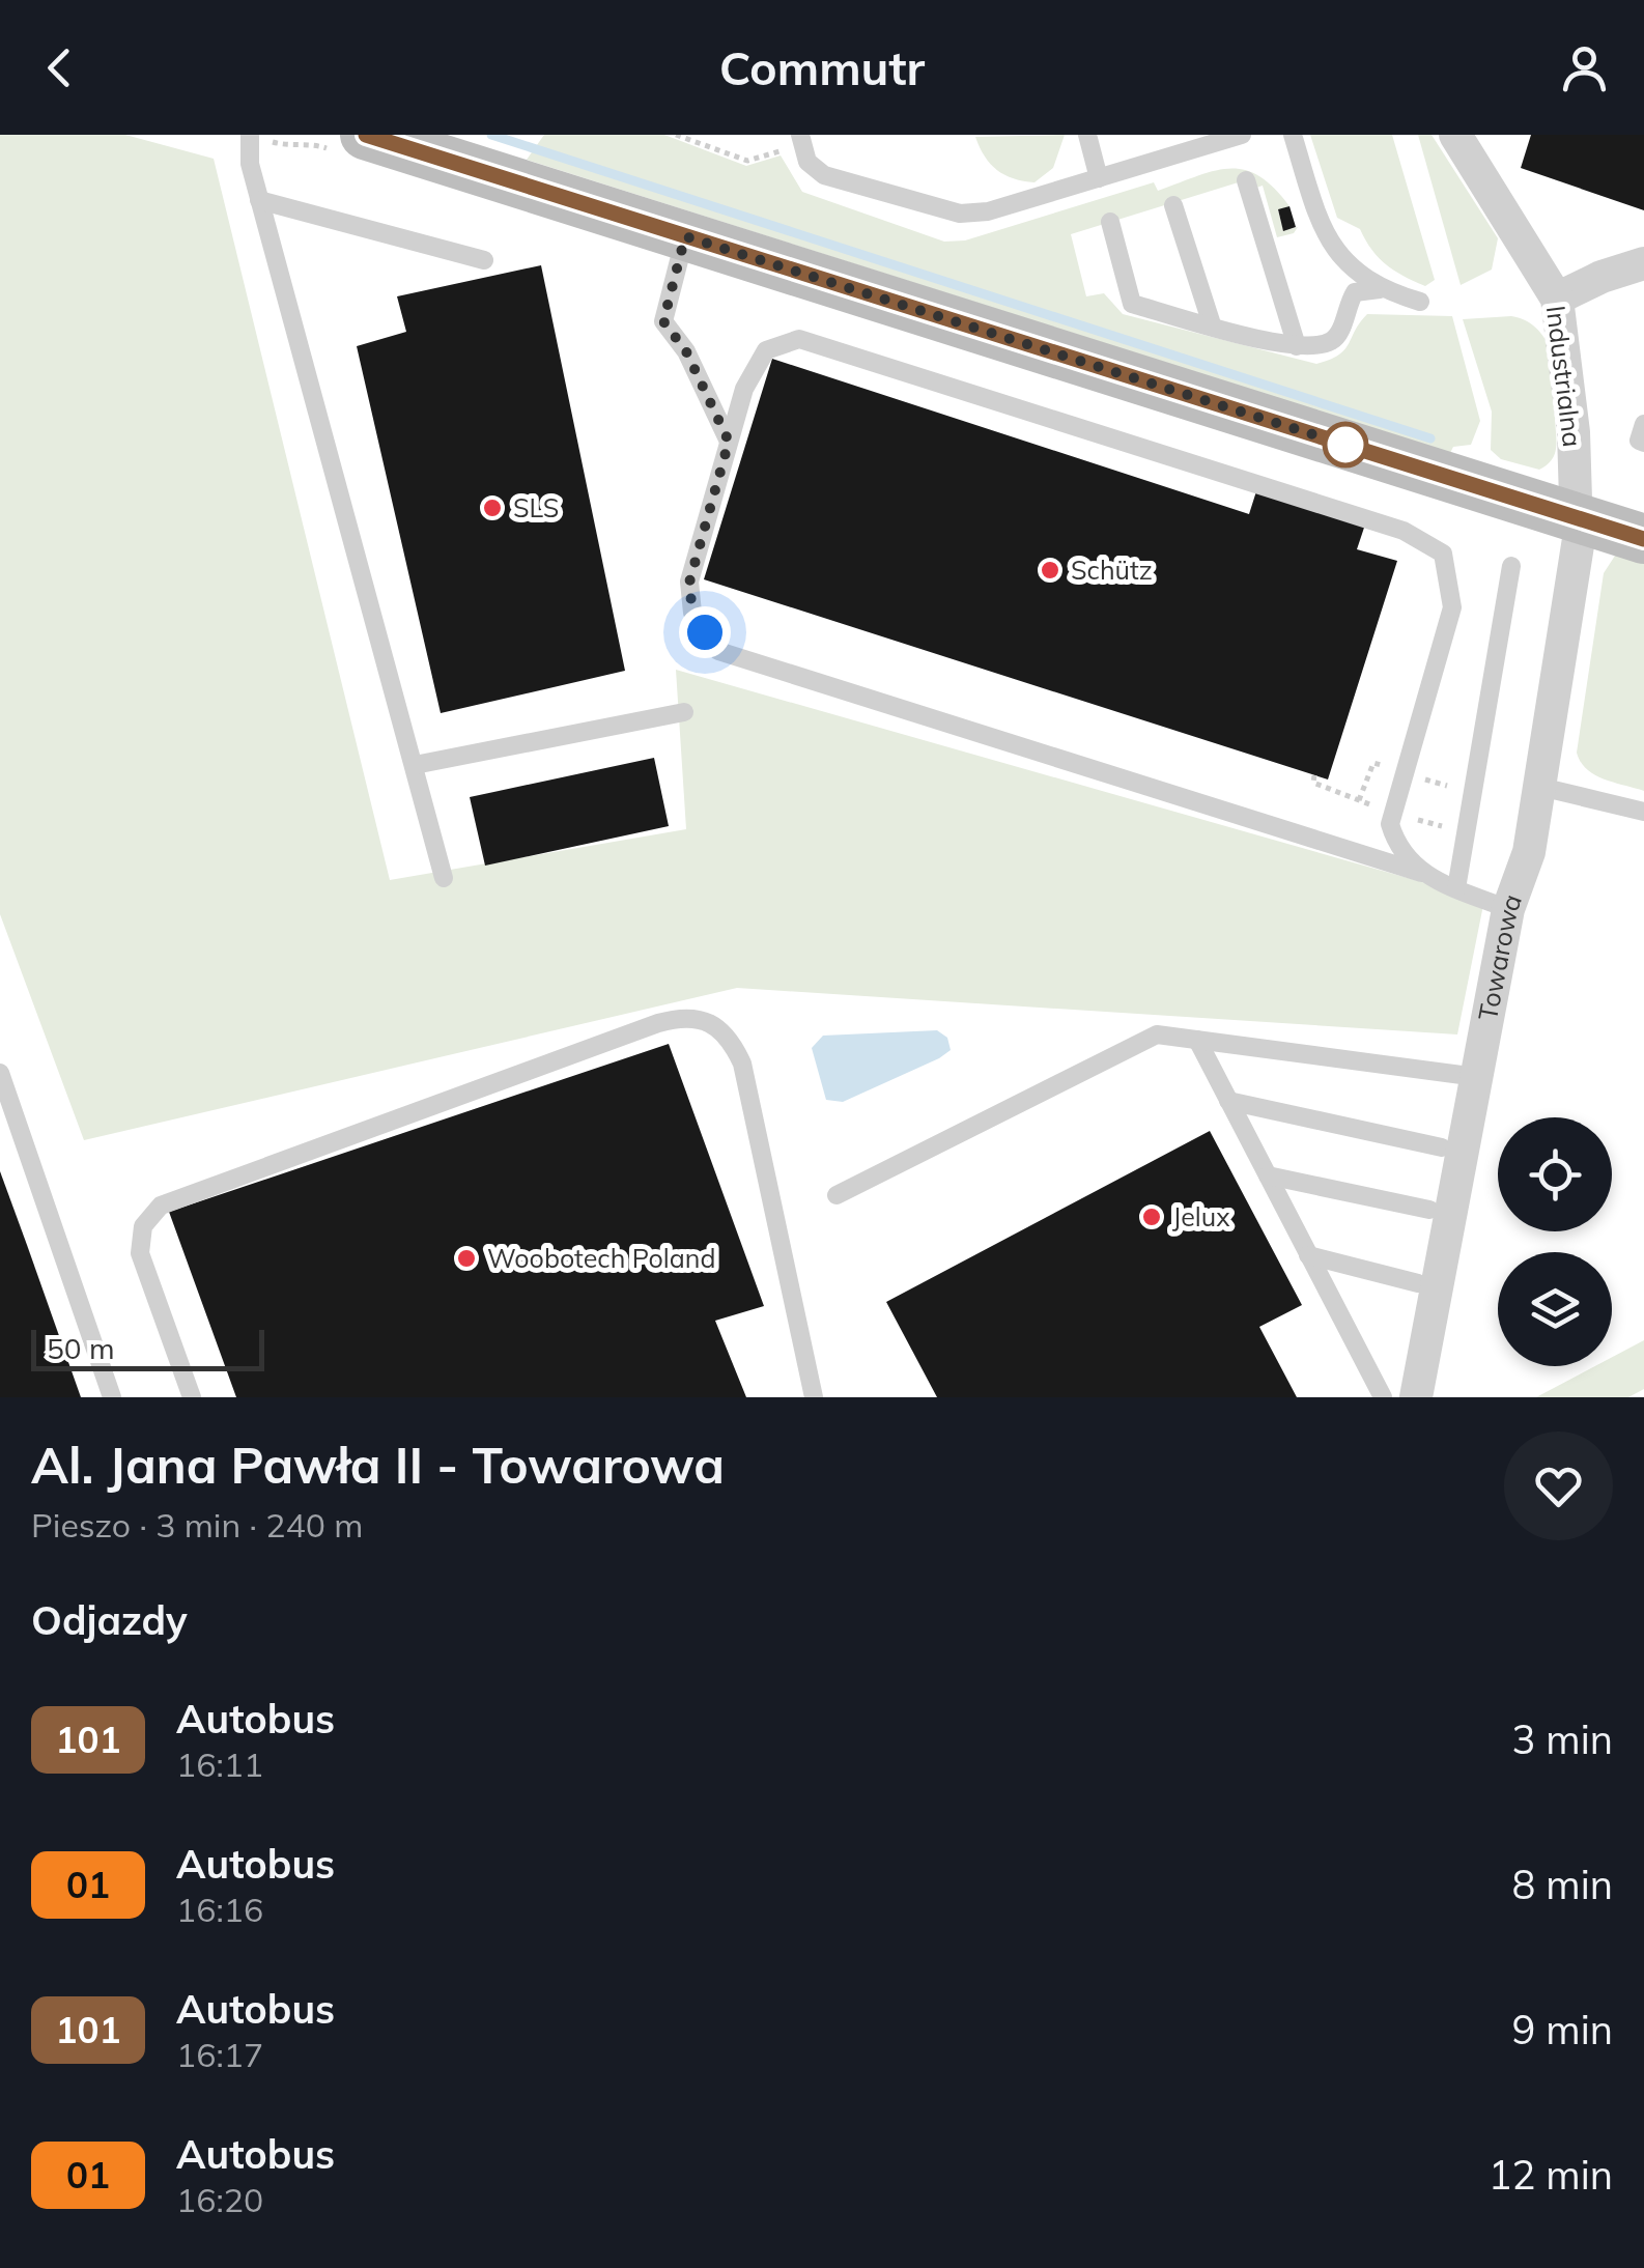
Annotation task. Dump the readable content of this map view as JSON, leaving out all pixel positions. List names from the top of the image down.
{
  "streets": {
    "street": ["Industrialna", "Towarowa"]
  },
  "crossings": [
    ["Industrialna", "Towarowa"]
  ],
  "places": [
    "SLS",
    "Schütz",
    "Jelux",
    "Woobotech Poland"
  ],
  "lines": ["bus line 101"],
  "scale_bar": "50 m",
  "page": {
    "header": "Commutr",
    "scale": "50 m",
    "heading": [
      ["Al. Jana Pawła II - Towarowa", "Pieszo · 3 min · 240 m"],
      "Odjazdy"
    ],
    "list": [
      {
        "mark": "101",
        "name": "Autobus",
        "note": "16:11",
        "value": "3 min"
      },
      {
        "mark": "01",
        "name": "Autobus",
        "note": "16:16",
        "value": "8 min"
      },
      {
        "mark": "101",
        "name": "Autobus",
        "note": "16:17",
        "value": "9 min"
      },
      {
        "mark": "01",
        "name": "Autobus",
        "note": "16:20",
        "value": "12 min"
      }
    ]
  }
}
